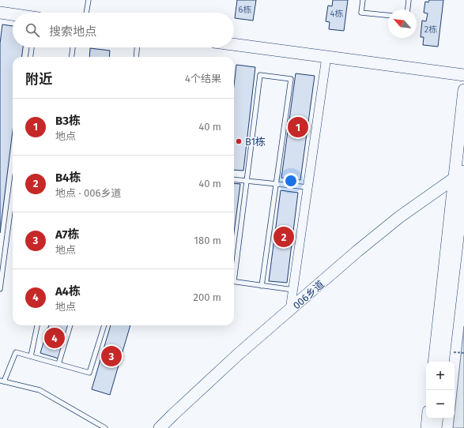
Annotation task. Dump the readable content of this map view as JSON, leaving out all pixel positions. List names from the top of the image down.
{
  "streets": {
    "street": ["006乡道"]
  },
  "places": ["B1栋"],
  "house_numbers": ["6栋", "4栋", "2栋"],
  "north": "top left",
  "page": {
    "search": "搜索地点",
    "heading": ["附近", "4个结果"],
    "list": [
      {
        "mark": "1",
        "name": "B3栋",
        "note": "地点",
        "value": "40 m"
      },
      {
        "mark": "2",
        "name": "B4栋",
        "note": "地点 · 006乡道",
        "value": "40 m"
      },
      {
        "mark": "3",
        "name": "A7栋",
        "note": "地点",
        "value": "180 m"
      },
      {
        "mark": "4",
        "name": "A4栋",
        "note": "地点",
        "value": "200 m"
      }
    ],
    "pins": [
      "1",
      "2",
      "4",
      "3"
    ],
    "map_buttons": ["+", "−"]
  }
}
